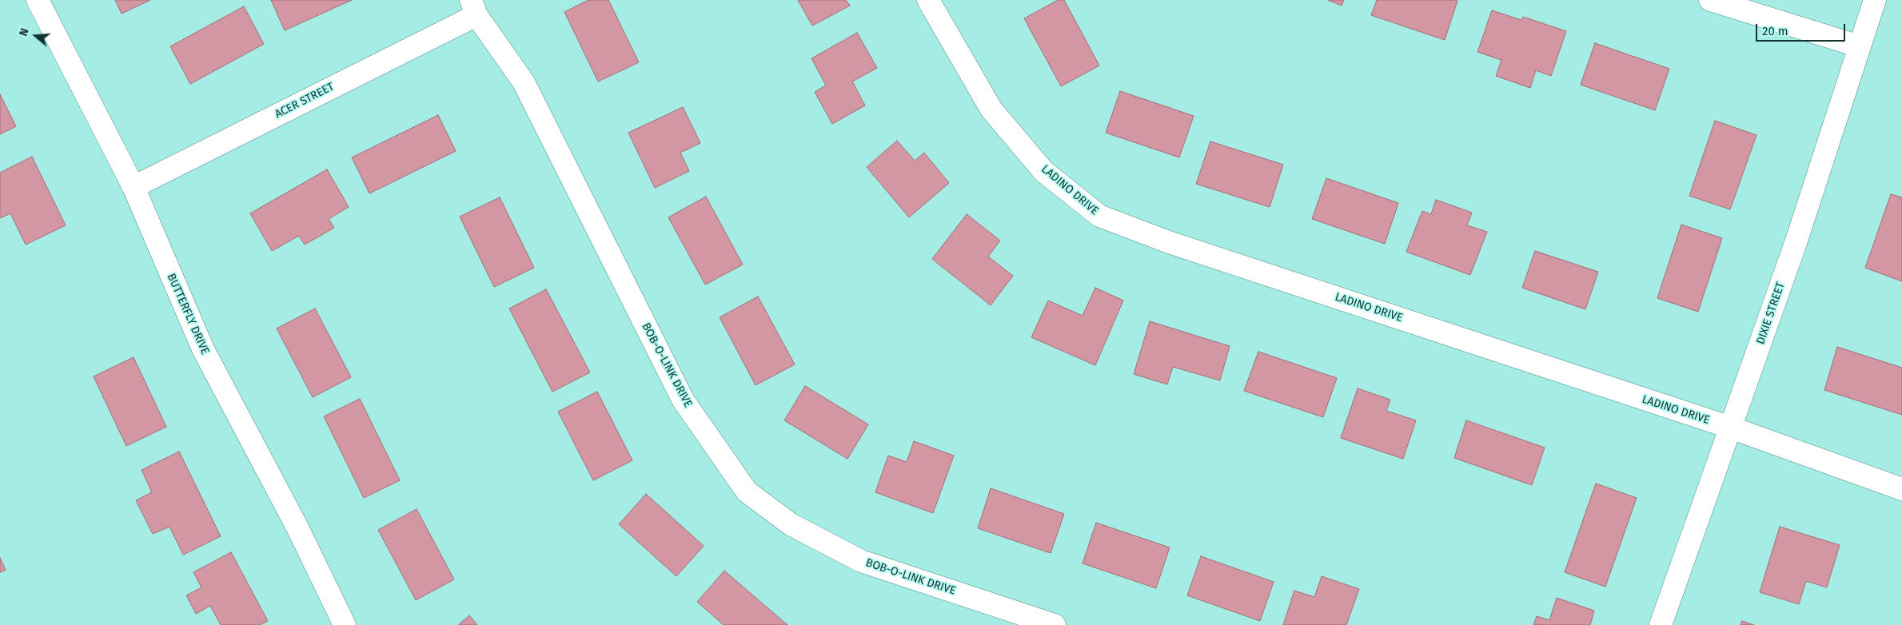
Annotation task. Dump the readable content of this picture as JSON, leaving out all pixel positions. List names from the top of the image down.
{
  "streets": {
    "street": [
      "ACER STREET",
      "LADINO DRIVE",
      "DIXIE STREET",
      "BUTTERFLY DRIVE",
      "BOB-O-LINK DRIVE"
    ]
  },
  "crossings": [
    ["ACER STREET", "BUTTERFLY DRIVE"],
    ["ACER STREET", "BOB-O-LINK DRIVE"],
    ["LADINO DRIVE", "DIXIE STREET"]
  ],
  "scale_bar": "20 m",
  "north": "left"
}
